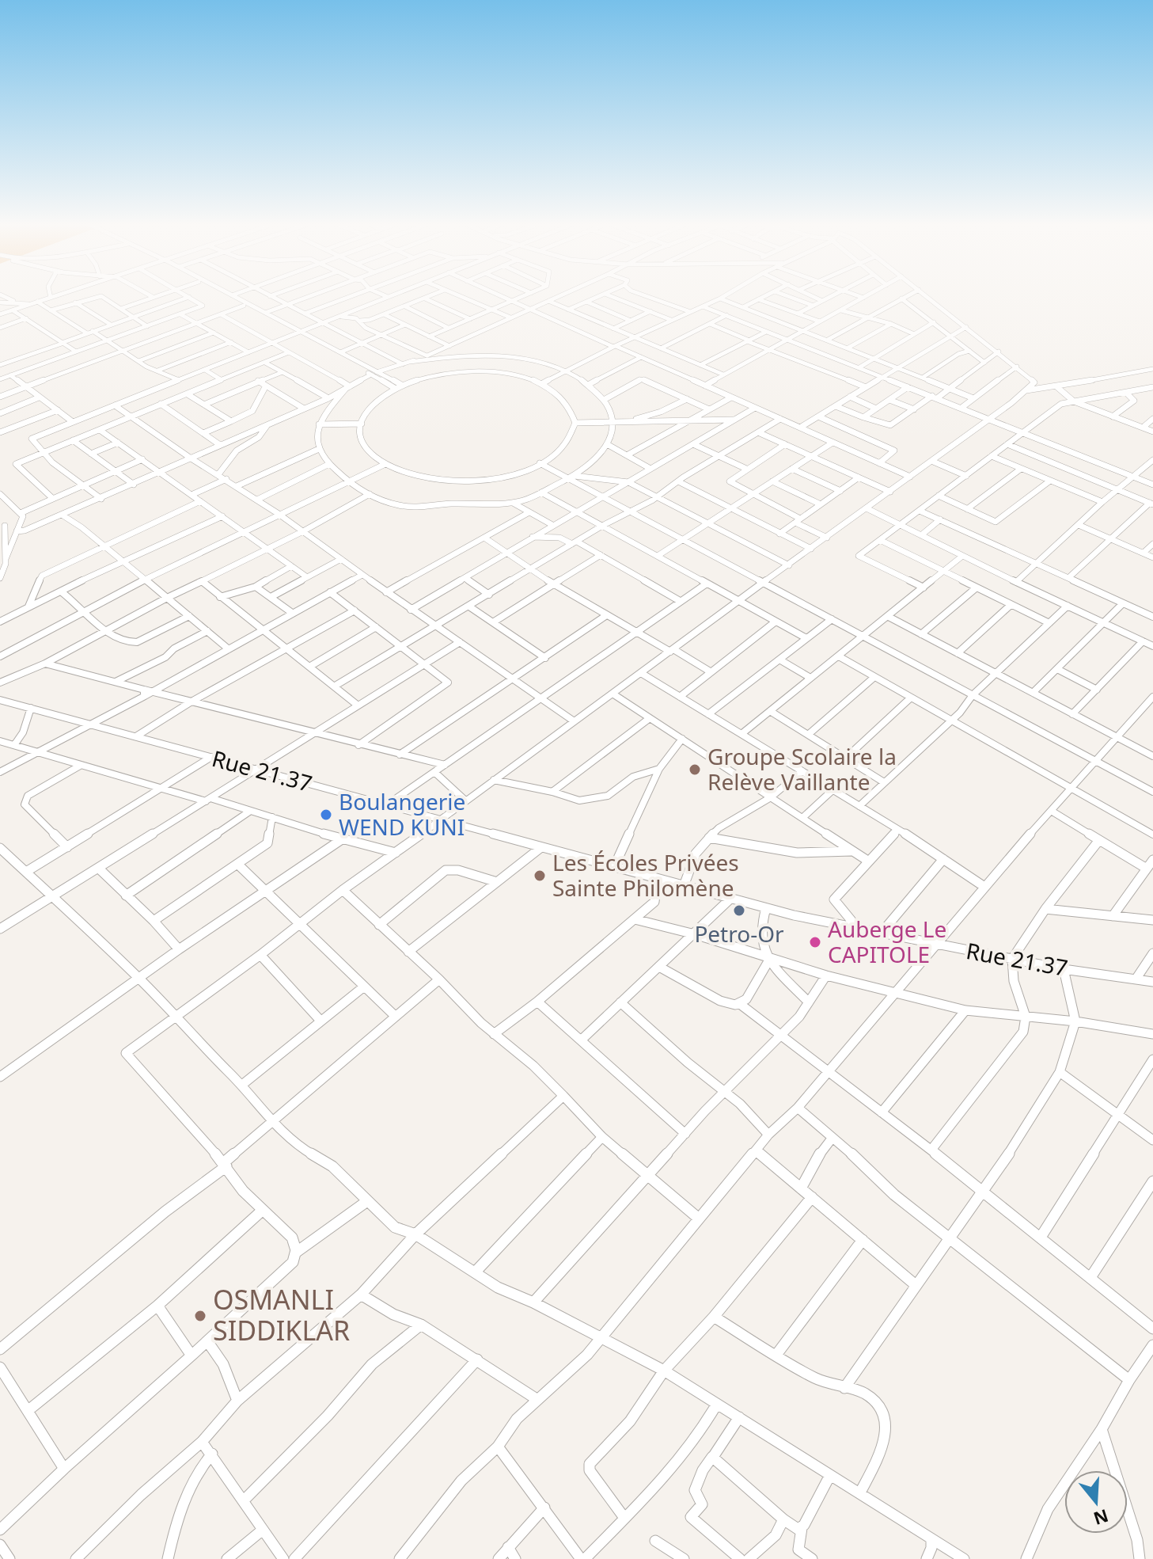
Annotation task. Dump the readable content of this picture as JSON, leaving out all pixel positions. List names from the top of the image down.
{
  "streets": {
    "street": ["Rue 21.37"]
  },
  "places": [
    "Groupe Scolaire la Relève Vaillante",
    "Boulangerie WEND KUNI",
    "Les Écoles Privées Sainte Philomène",
    "Petro-Or",
    "Auberge Le CAPITOLE",
    "OSMANLI SIDDIKLAR"
  ],
  "north": "bottom"
}
